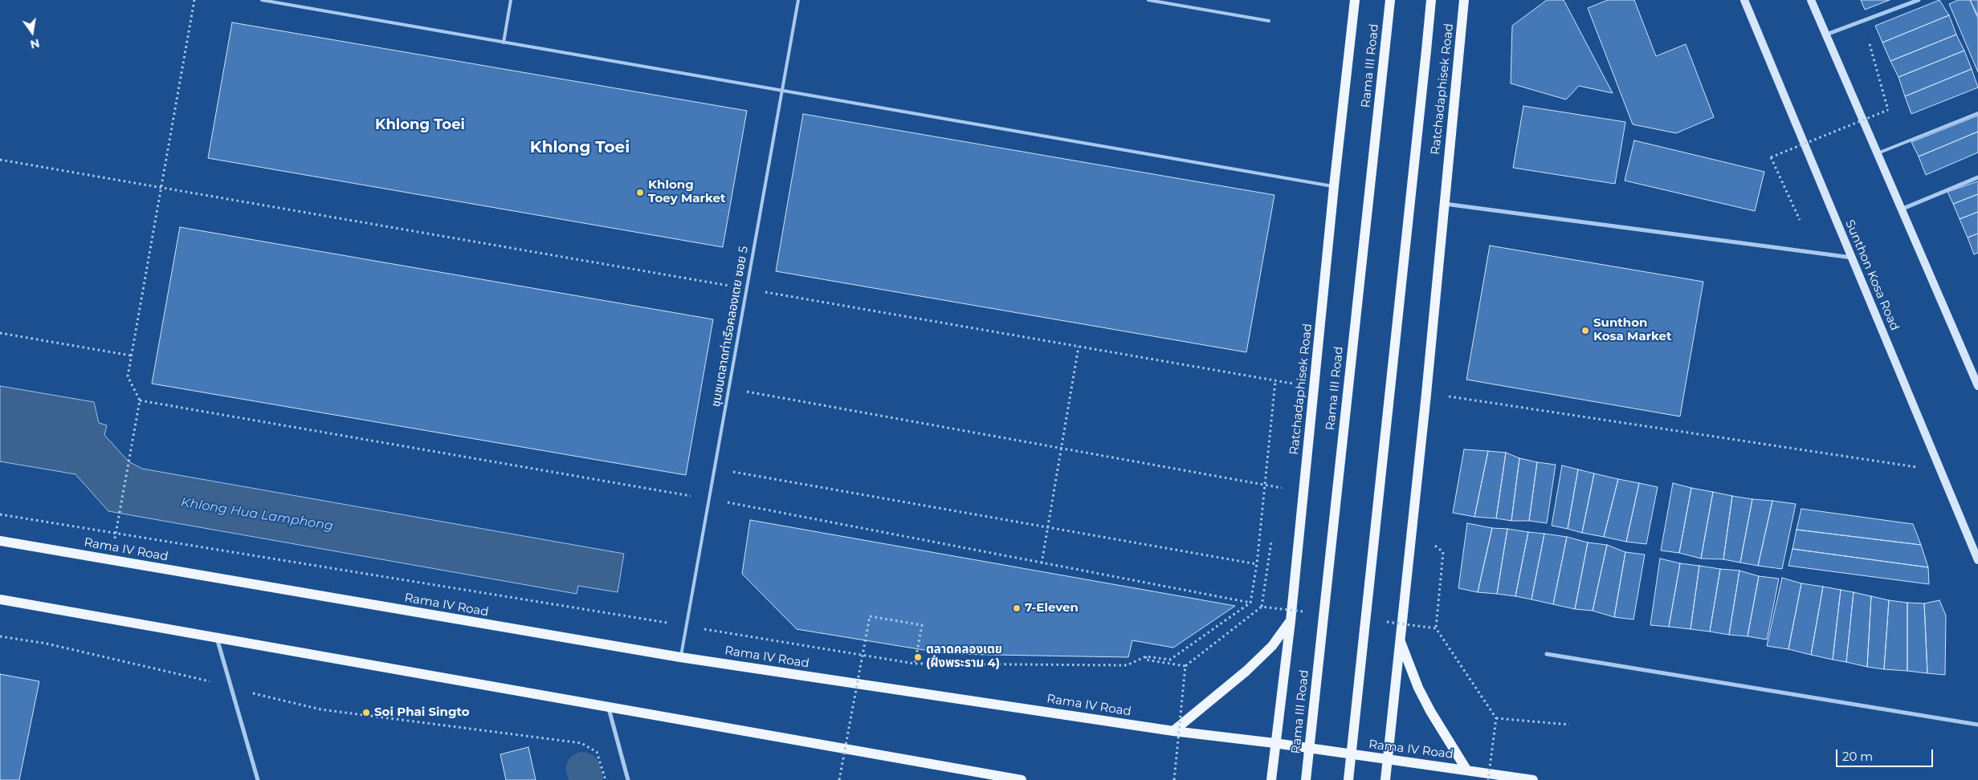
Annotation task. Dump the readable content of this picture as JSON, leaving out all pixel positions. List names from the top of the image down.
{
  "streets": {
    "main road": [
      "Rama III Road",
      "Ratchadaphisek Road",
      "Sunthon Kosa Road",
      "Rama IV Road"
    ],
    "lane": ["ชุมชนตลาดท่าเรือคลองเตย ซอย 5"]
  },
  "crossings": [
    ["Ratchadaphisek Road", "Rama IV Road"],
    ["ชุมชนตลาดท่าเรือคลองเตย ซอย 5", "Rama IV Road"]
  ],
  "districts": ["Khlong Toei", "Khlong Toei"],
  "water": ["Khlong Hua Lamphong"],
  "places": [
    "Khlong Toey Market",
    "Sunthon Kosa Market",
    "7-Eleven",
    "ตลาดคลองเตย (ฝั่งพระราม 4)",
    "Soi Phai Singto"
  ],
  "scale_bar": "20 m",
  "north": "bottom"
}
